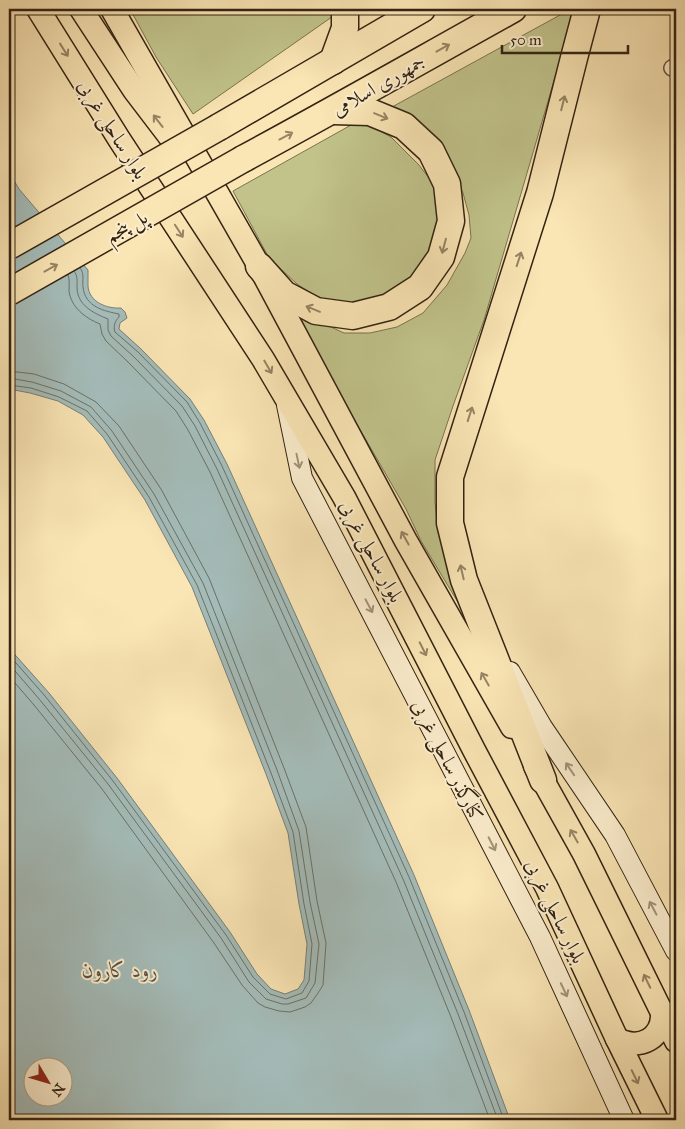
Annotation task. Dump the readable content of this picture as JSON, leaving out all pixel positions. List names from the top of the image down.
{
  "streets": {
    "highway": ["جمهوری اسلامی", "پل پنجم"],
    "main road": ["بلوار ساحلی غربی"],
    "street": ["کنارگذر ساحلی غربی"]
  },
  "crossings": [
    ["جمهوری اسلامی", "پل پنجم"],
    ["بلوار ساحلی غربی", "کنارگذر ساحلی غربی"]
  ],
  "water": ["رود کارون"],
  "scale_bar": "50 m",
  "north": "bottom right"
}
